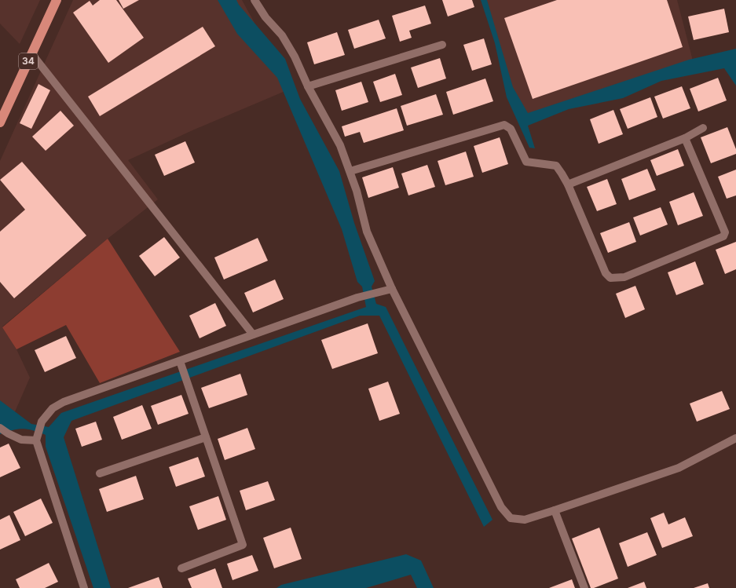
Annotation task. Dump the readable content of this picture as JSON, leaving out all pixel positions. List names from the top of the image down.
{
  "streets": {
    "highway": ["34"]
  }
}
